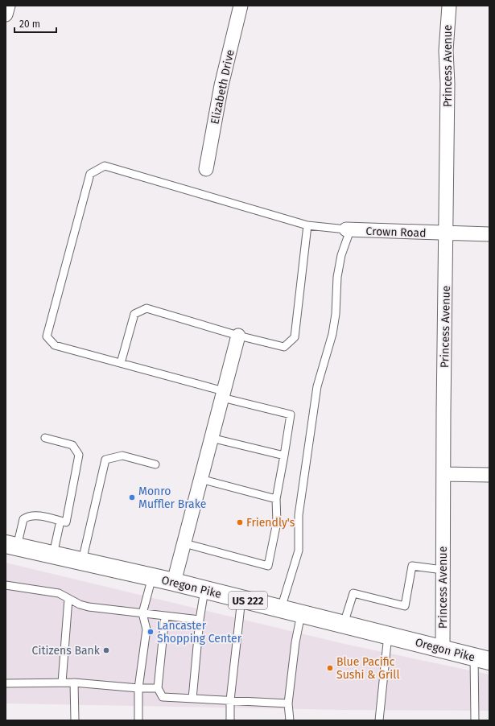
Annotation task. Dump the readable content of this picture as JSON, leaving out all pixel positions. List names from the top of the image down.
{
  "streets": {
    "highway": ["Oregon Pike", "US 222"],
    "street": ["Princess Avenue", "Elizabeth Drive", "Crown Road"]
  },
  "crossings": [
    ["Princess Avenue", "Crown Road"],
    ["Princess Avenue", "Oregon Pike"]
  ],
  "places": [
    "Monro Muffler Brake",
    "Friendly's",
    "Lancaster Shopping Center",
    "Citizens Bank",
    "Blue Pacific Sushi & Grill"
  ],
  "scale_bar": "20 m"
}
